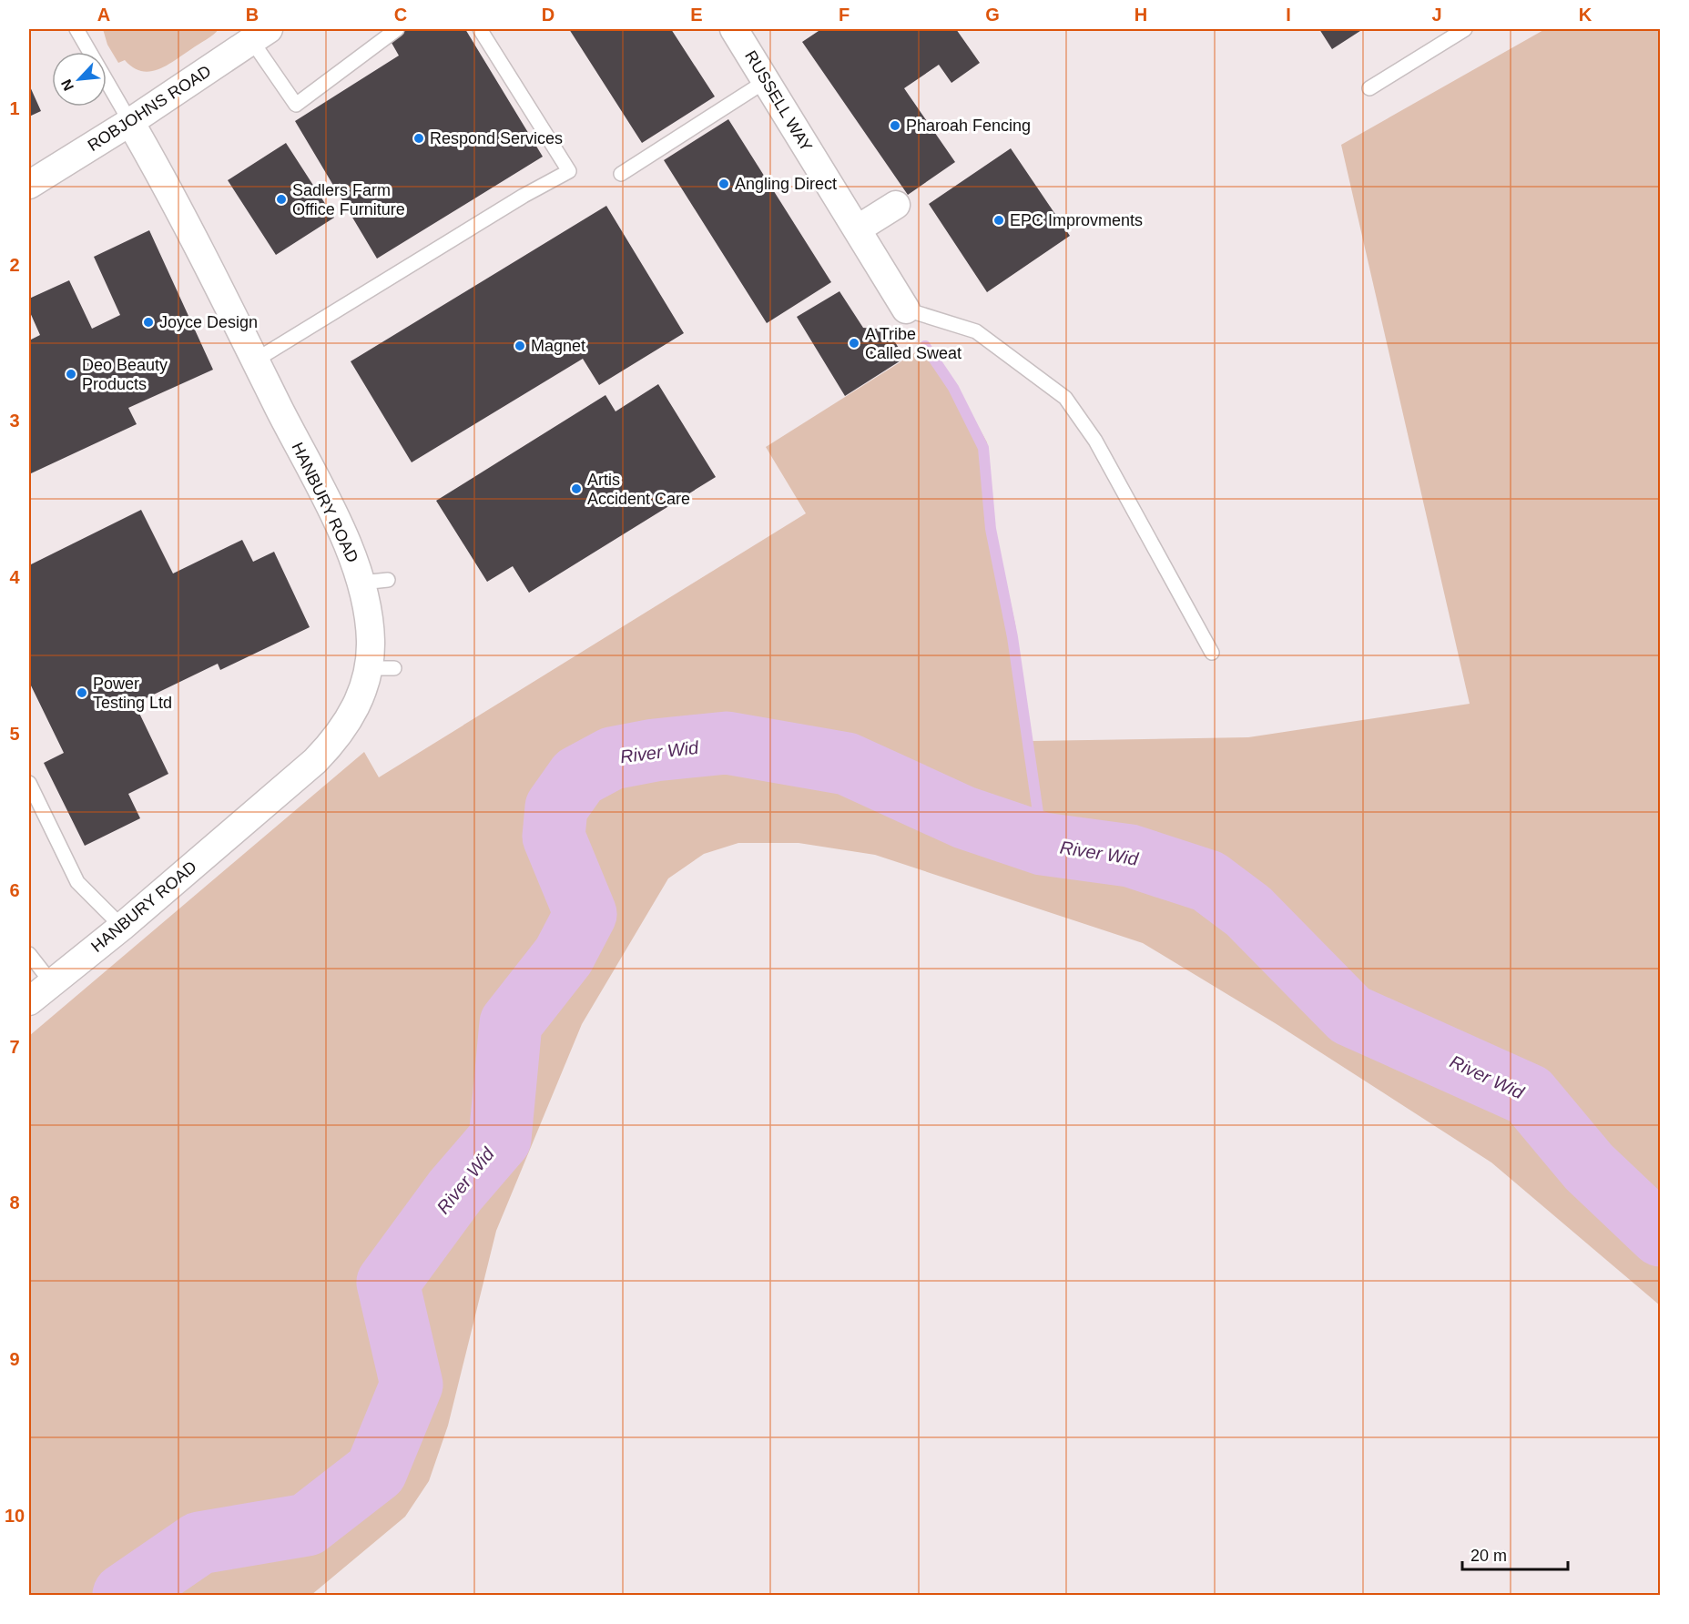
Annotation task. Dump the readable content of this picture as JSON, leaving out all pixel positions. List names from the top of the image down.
{
  "streets": {
    "street": ["RUSSELL WAY", "ROBJOHNS ROAD", "HANBURY ROAD"]
  },
  "crossings": [
    ["ROBJOHNS ROAD", "HANBURY ROAD"]
  ],
  "water": ["River Wid"],
  "places": [
    "Pharoah Fencing",
    "Respond Services",
    "Angling Direct",
    "Sadlers Farm Office Furniture",
    "EPC Improvments",
    "Joyce Design",
    "A Tribe Called Sweat",
    "Magnet",
    "Deo Beauty Products",
    "Artis Accident Care",
    "Power Testing Ltd"
  ],
  "scale_bar": "20 m",
  "north": "bottom left",
  "grid": {
    "columns": [
      "A",
      "B",
      "C",
      "D",
      "E",
      "F",
      "G",
      "H",
      "I",
      "J",
      "K"
    ],
    "rows": [
      "1",
      "2",
      "3",
      "4",
      "5",
      "6",
      "7",
      "8",
      "9",
      "10"
    ]
  }
}
